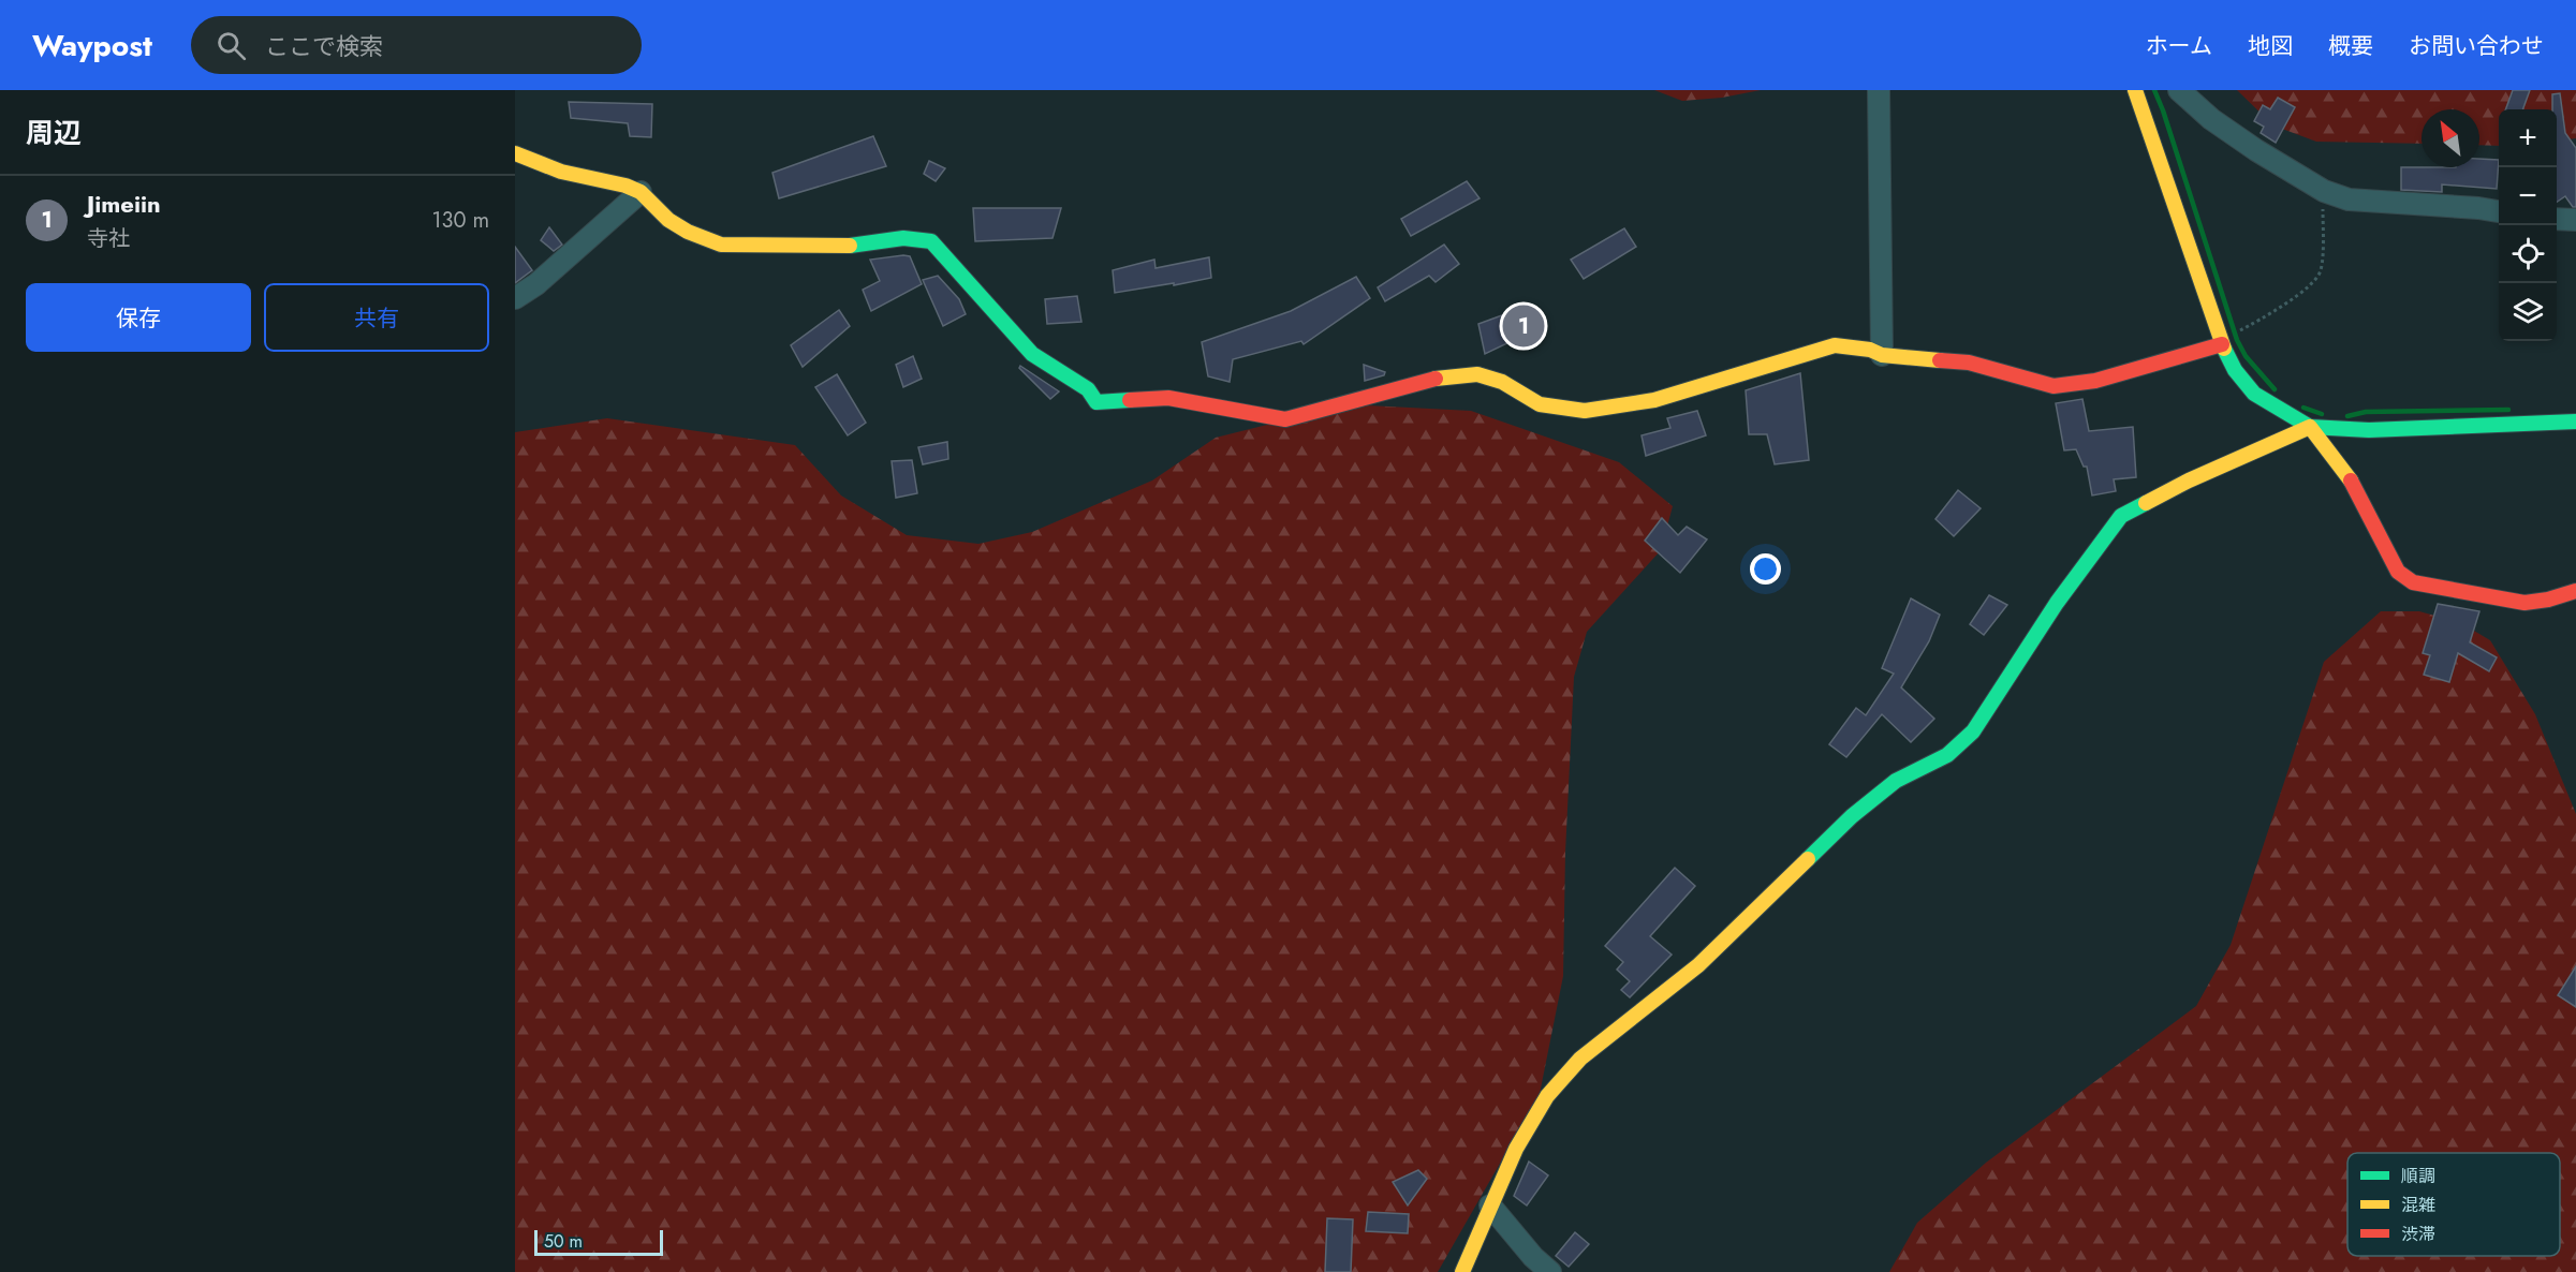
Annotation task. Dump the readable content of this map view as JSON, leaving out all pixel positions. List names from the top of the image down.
{
  "legend": ["順調", "混雑", "渋滞"],
  "scale_bar": "50 m",
  "north": "top left",
  "page": {
    "header": "Waypost",
    "search": "ここで検索",
    "nav": [
      "ホーム",
      "地図",
      "概要",
      "お問い合わせ"
    ],
    "heading": "周辺",
    "map_buttons": ["+", "−"],
    "list": [
      {
        "mark": "1",
        "name": "Jimeiin",
        "note": "寺社",
        "value": "130 m"
      }
    ],
    "buttons": ["保存", "共有"],
    "pins": "1",
    "scale": "50 m"
  }
}
